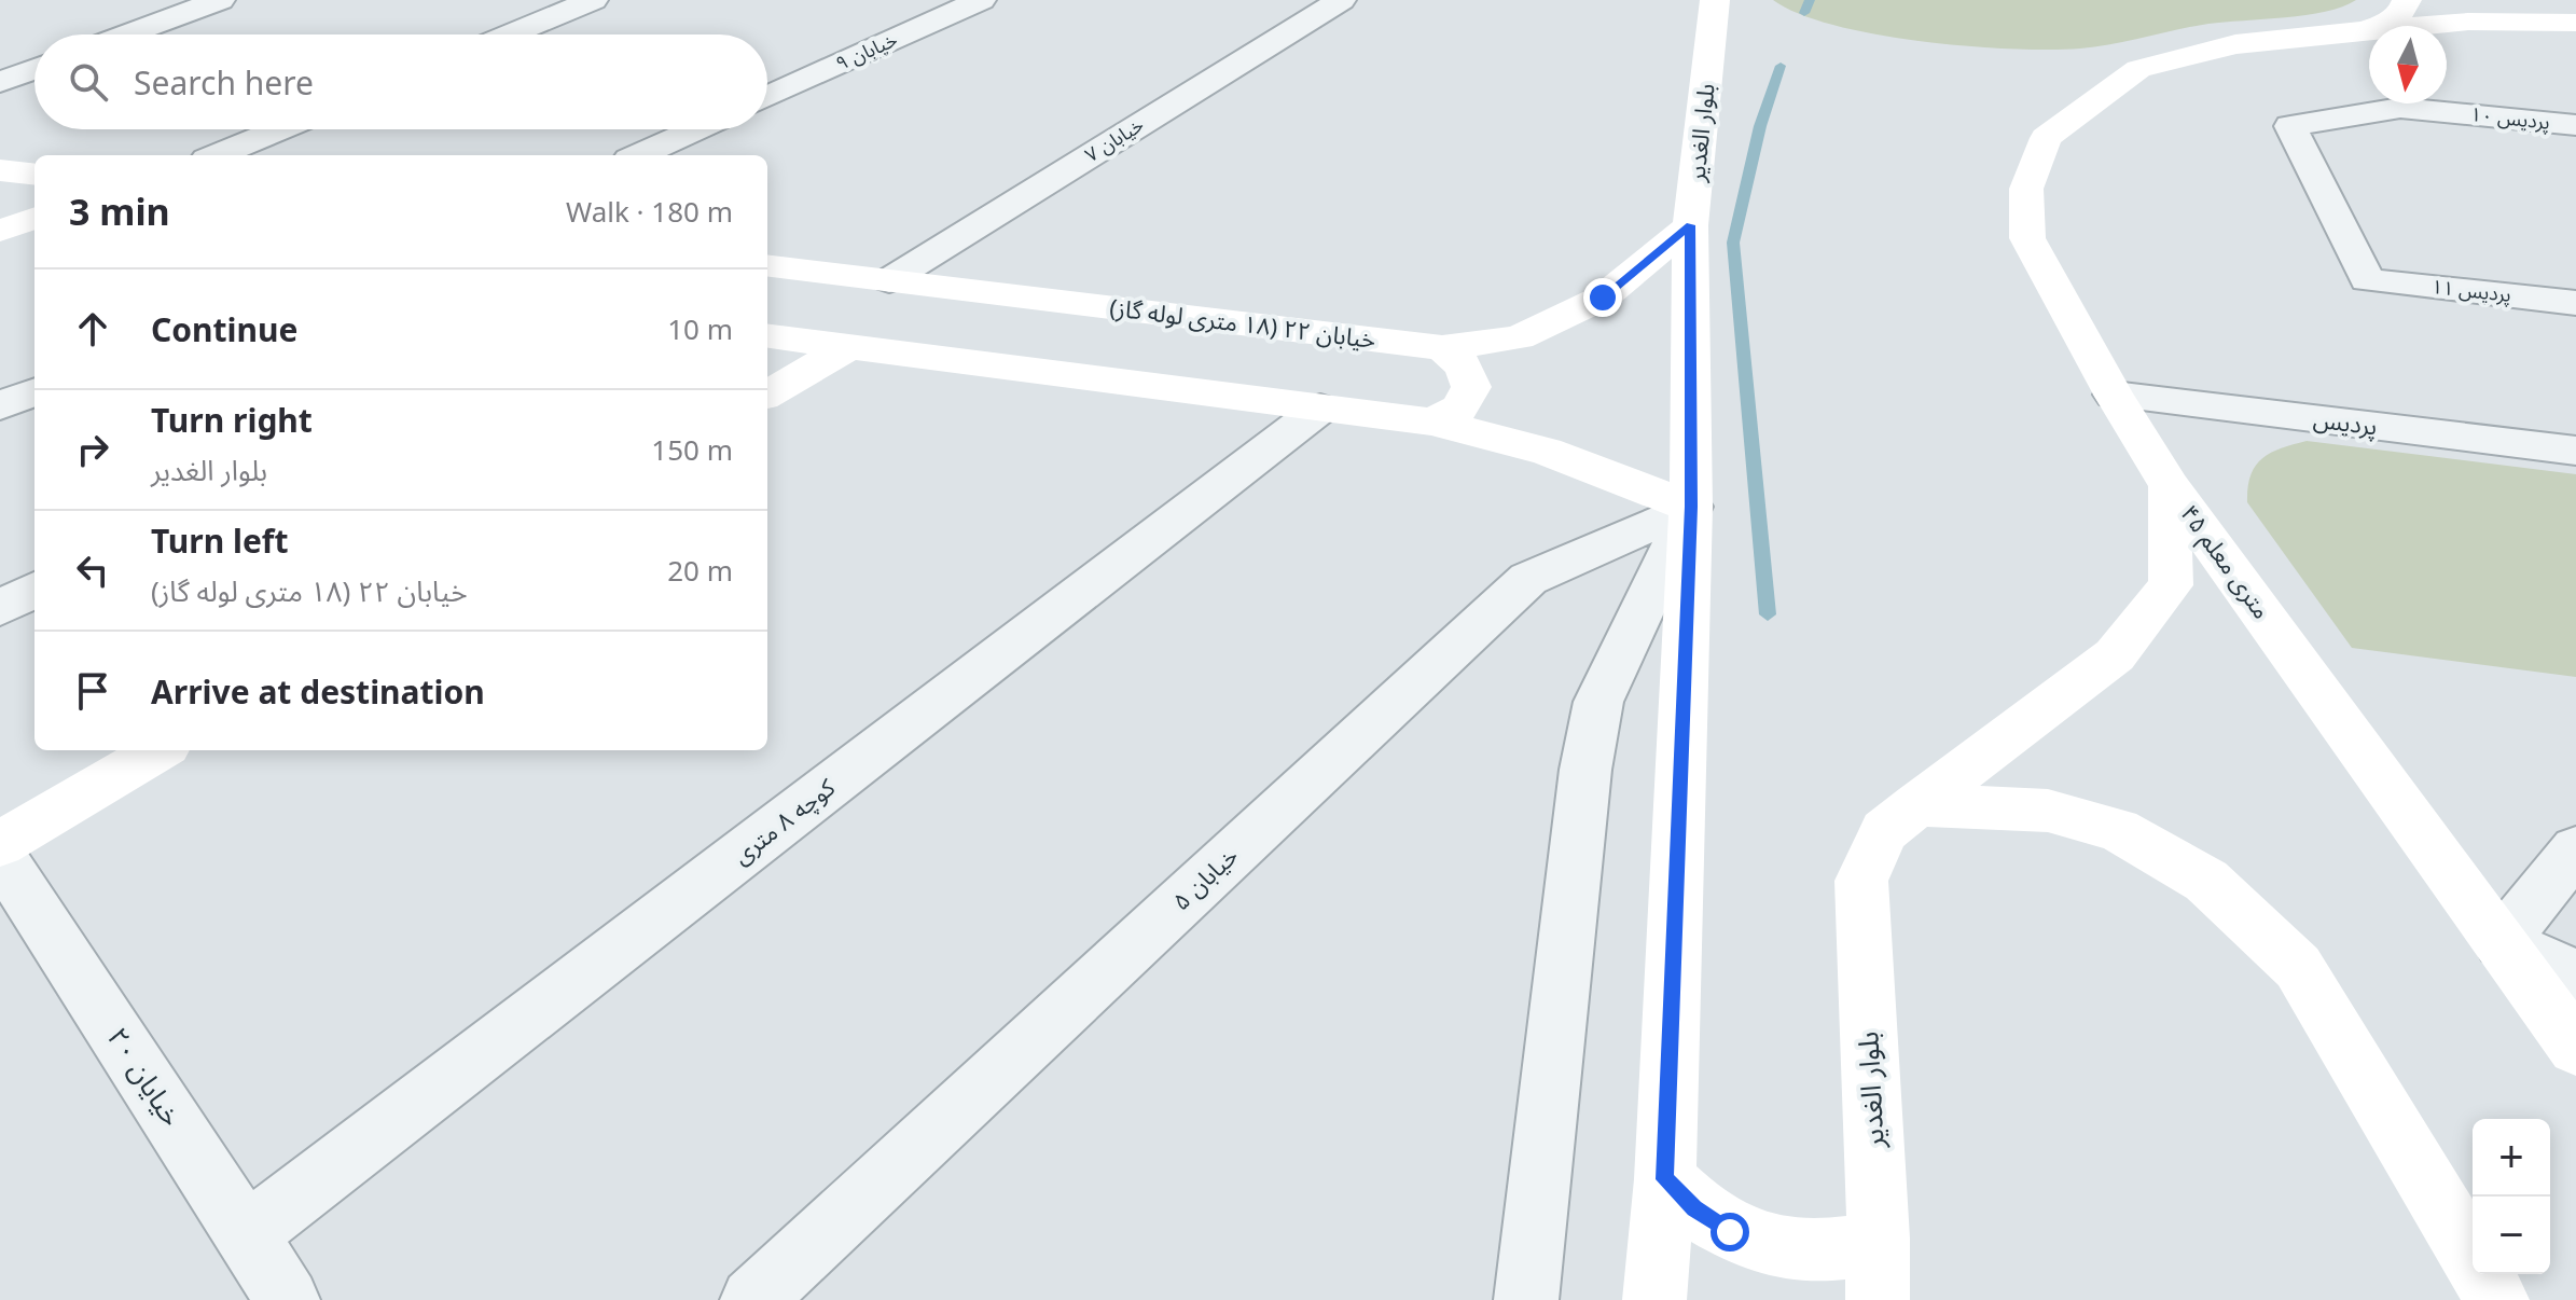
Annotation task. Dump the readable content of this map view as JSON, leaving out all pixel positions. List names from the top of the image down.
{
  "streets": {
    "main road": ["بلوار الغدیر", "خیابان ۲۲ (۱۸ متری لوله گاز)", "۴۵ متری معلم"],
    "street": [
      "خیابان ۹",
      "پردیس ۱۰",
      "خیابان ۷",
      "پردیس ۱۱",
      "پردیس",
      "کوچه ۸ متری",
      "خیابان ۵",
      "خیایان ۲۰"
    ]
  },
  "crossings": [
    ["پردیس ۱۰", "پردیس ۱۱"],
    ["بلوار الغدیر", "خیابان ۲۲ (۱۸ متری لوله گاز)"],
    ["بلوار الغدیر", "خیابان ۵"],
    ["خیابان ۷", "خیابان ۲۲ (۱۸ متری لوله گاز)"],
    ["پردیس", "۴۵ متری معلم"],
    ["کوچه ۸ متری", "خیایان ۲۰"]
  ],
  "north": "bottom",
  "page": {
    "search": "Search here",
    "heading": ["3 min", "Walk · 180 m"],
    "list": [
      ["Continue", "10 m"],
      ["Turn right", "بلوار الغدیر", "150 m"],
      ["Turn left", "خیابان ۲۲ (۱۸ متری لوله گاز)", "20 m"],
      "Arrive at destination"
    ],
    "map_buttons": ["+", "−"]
  }
}
